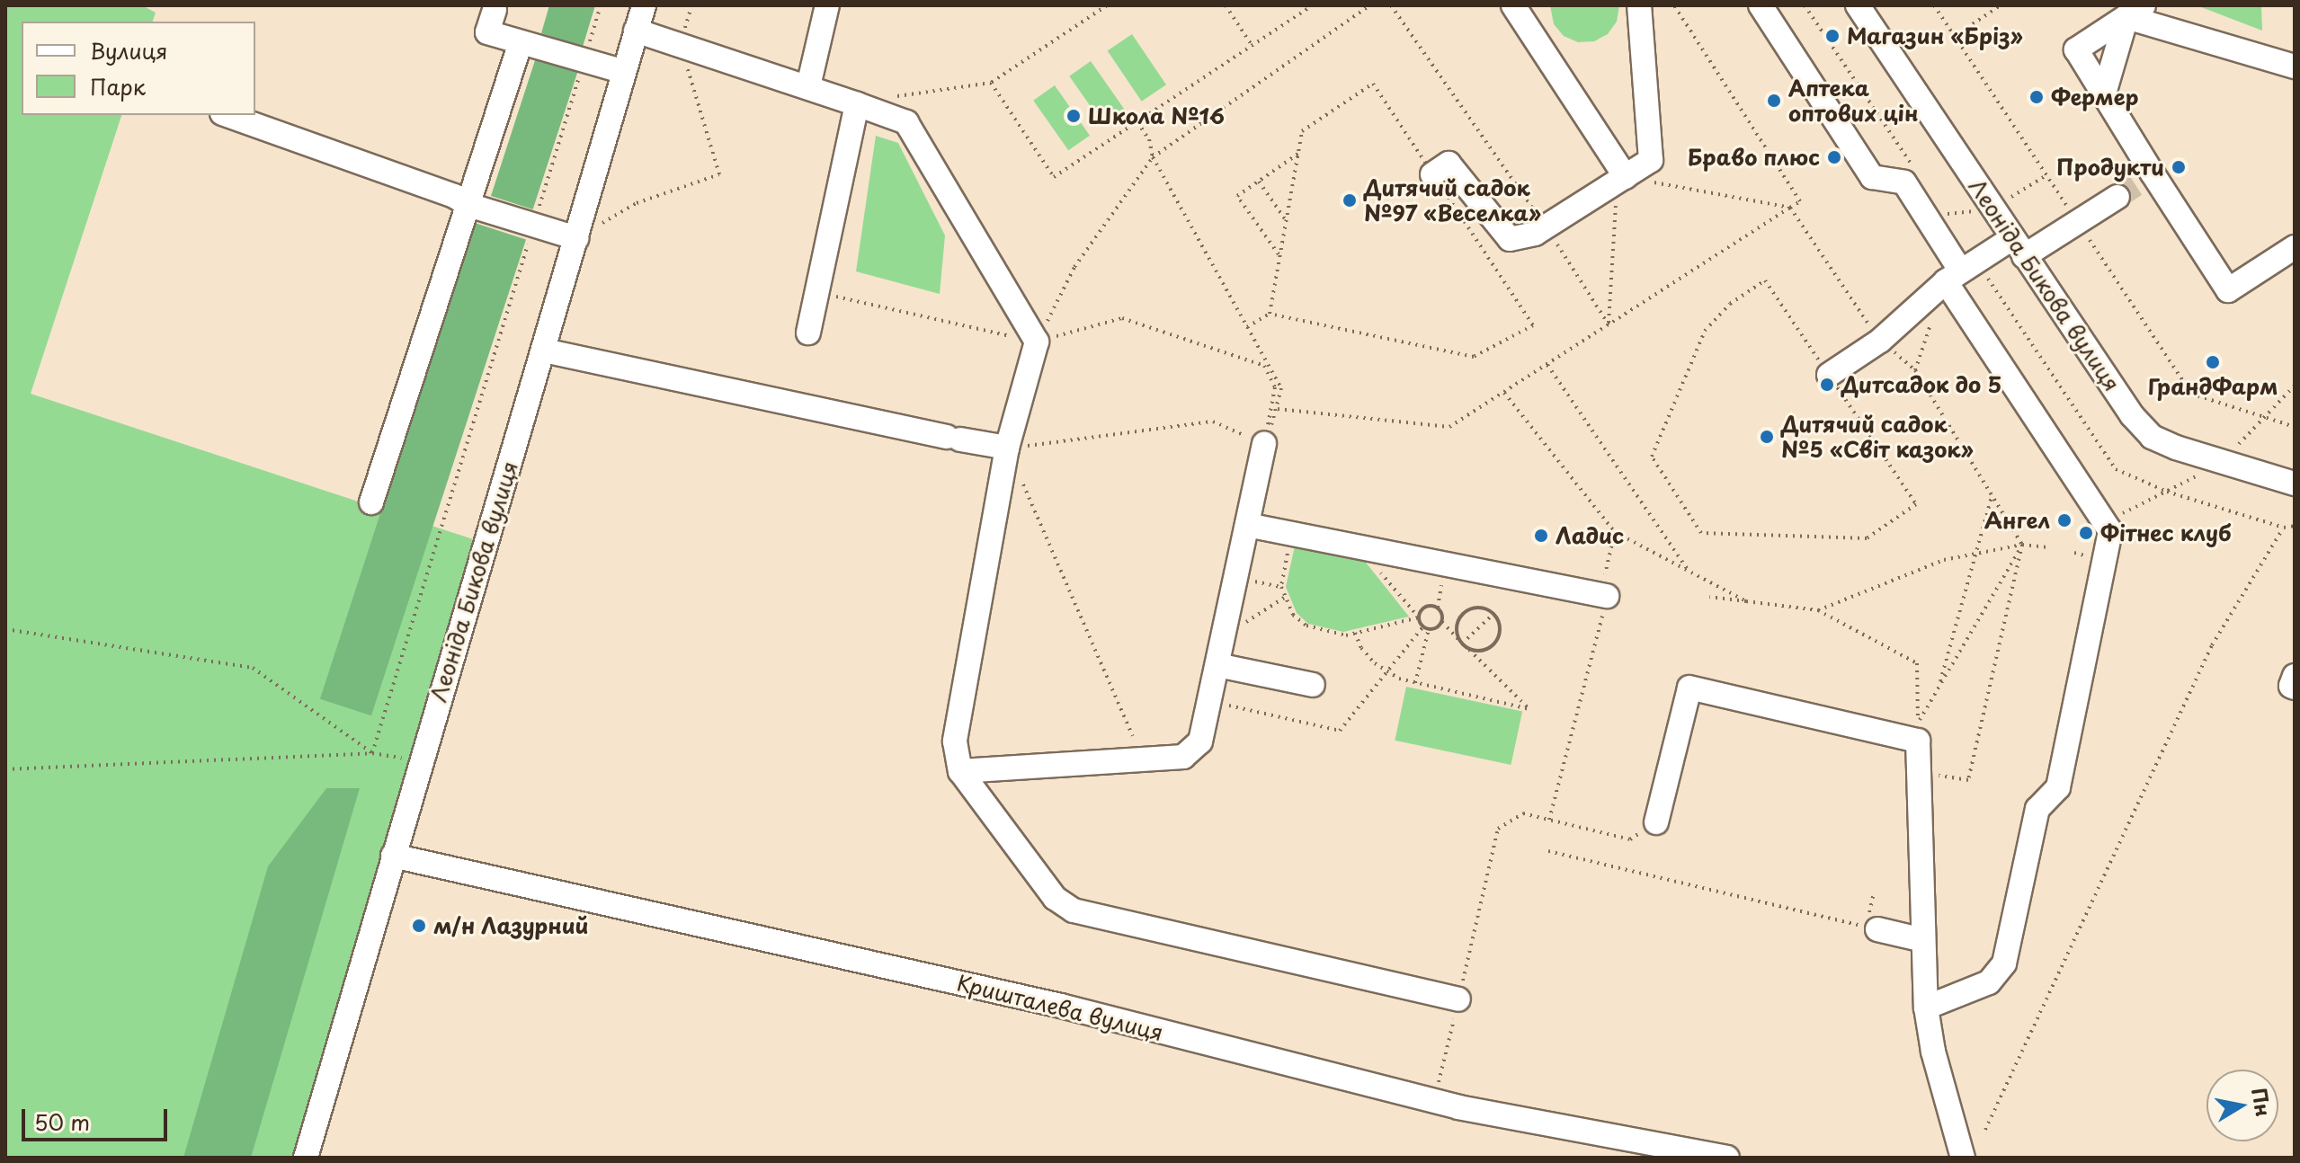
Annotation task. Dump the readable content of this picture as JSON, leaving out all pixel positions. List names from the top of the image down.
{
  "streets": {
    "street": ["Леоніда Бикова вулиця", "Кришталева вулиця"]
  },
  "crossings": [
    ["Леоніда Бикова вулиця", "Кришталева вулиця"]
  ],
  "places": [
    "Магазин «Бріз»",
    "Фермер",
    "Аптека оптових цін",
    "Школа №16",
    "Браво плюс",
    "Продукти",
    "Дитячий садок №97 «Веселка»",
    "ГрандФарм",
    "Дитсадок до 5",
    "Дитячий садок №5 «Світ казок»",
    "Ангел",
    "Фітнес клуб",
    "Ладис",
    "м/н Лазурний"
  ],
  "legend": ["Вулиця", "Парк"],
  "scale_bar": "50 m",
  "north": "right"
}
